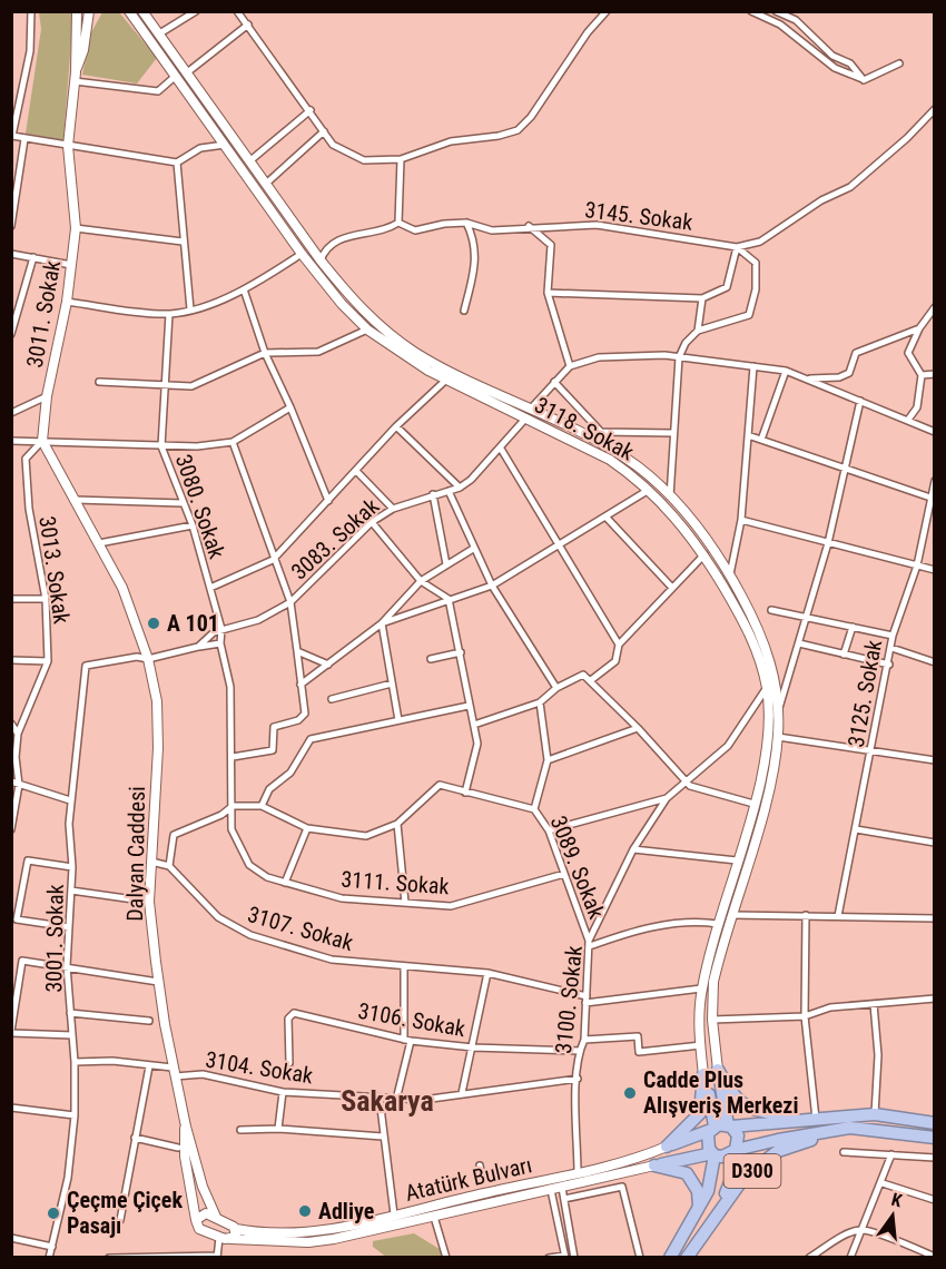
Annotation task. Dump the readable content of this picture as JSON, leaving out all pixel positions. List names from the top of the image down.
{
  "streets": {
    "highway": ["D300"],
    "main road": [
      "3011. Sokak",
      "3118. Sokak",
      "Dalyan Caddesi",
      "Atatürk Bulvarı"
    ],
    "street": [
      "3145. Sokak",
      "3080. Sokak",
      "3083. Sokak",
      "3013. Sokak",
      "3125. Sokak",
      "3089. Sokak",
      "3111. Sokak",
      "3107. Sokak",
      "3001. Sokak",
      "3100. Sokak",
      "3106. Sokak",
      "3104. Sokak"
    ]
  },
  "crossings": [
    ["3145. Sokak", "3118. Sokak"],
    ["3011. Sokak", "3013. Sokak"],
    ["3118. Sokak", "3083. Sokak"],
    ["3118. Sokak", "3100. Sokak"],
    ["3080. Sokak", "3083. Sokak"],
    ["3083. Sokak", "Dalyan Caddesi"],
    ["3083. Sokak", "3001. Sokak"],
    ["Dalyan Caddesi", "3104. Sokak"],
    ["3089. Sokak", "3111. Sokak"],
    ["3089. Sokak", "3100. Sokak"],
    ["3107. Sokak", "3100. Sokak"],
    ["3001. Sokak", "3104. Sokak"],
    ["3100. Sokak", "3106. Sokak"],
    ["3100. Sokak", "3104. Sokak"],
    ["3100. Sokak", "Atatürk Bulvarı"],
    ["D300", "Atatürk Bulvarı"]
  ],
  "districts": ["Sakarya"],
  "places": [
    "A 101",
    "Cadde Plus Alışveriş Merkezi",
    "Adliye",
    "Çeçme Çiçek Pasajı"
  ],
  "north": "top"
}
